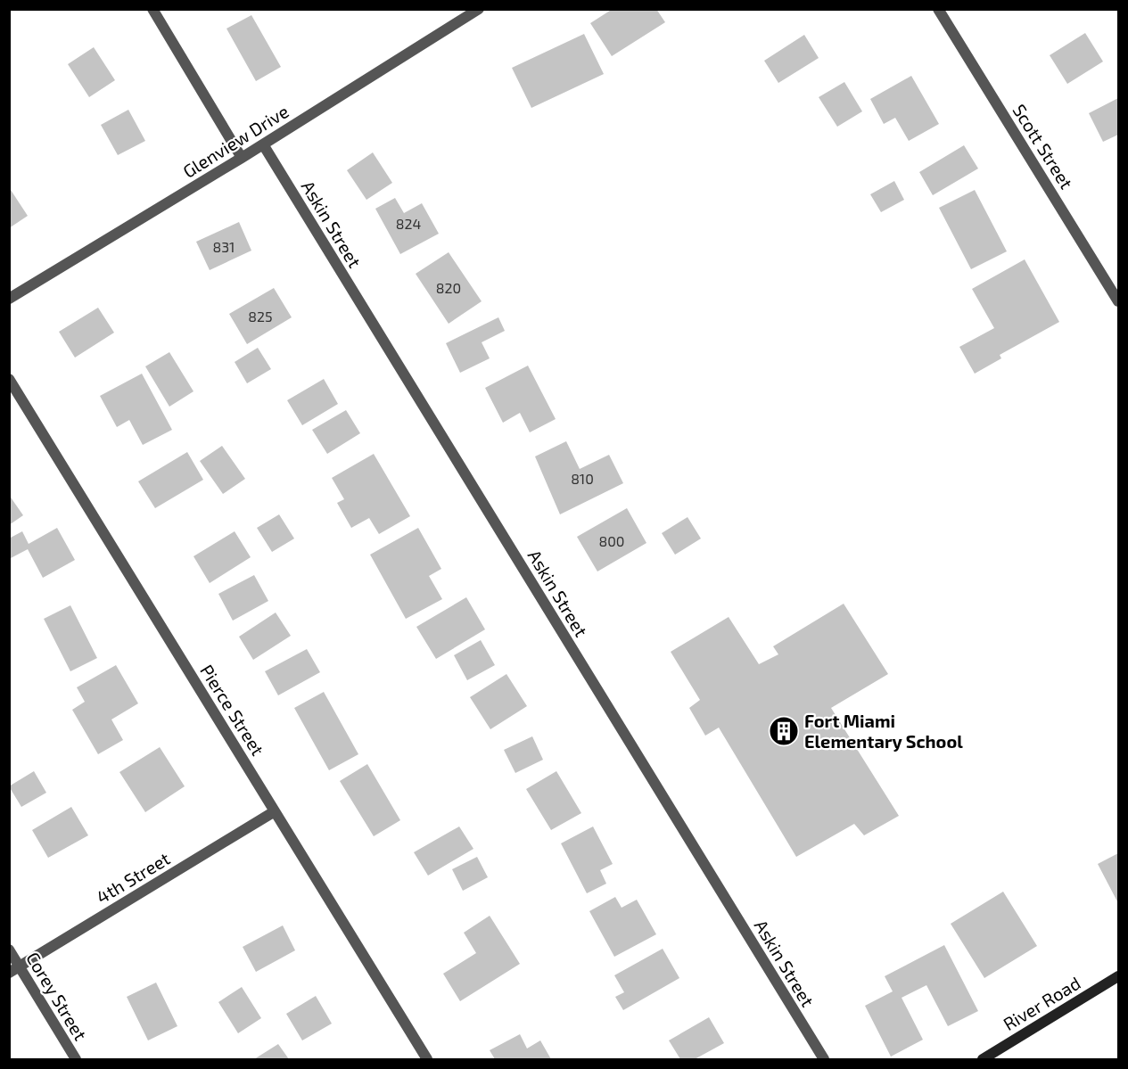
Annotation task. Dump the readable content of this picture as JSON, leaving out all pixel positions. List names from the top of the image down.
{
  "streets": {
    "street": [
      "Glenview Drive",
      "Scott Street",
      "Askin Street",
      "Pierce Street",
      "4th Street",
      "Corey Street",
      "River Road"
    ]
  },
  "crossings": [
    ["Glenview Drive", "Askin Street"],
    ["Pierce Street", "4th Street"],
    ["4th Street", "Corey Street"]
  ],
  "places": {
    "building": ["Fort Miami Elementary School"]
  },
  "house_numbers": [
    "824",
    "831",
    "820",
    "825",
    "810",
    "800"
  ]
}
